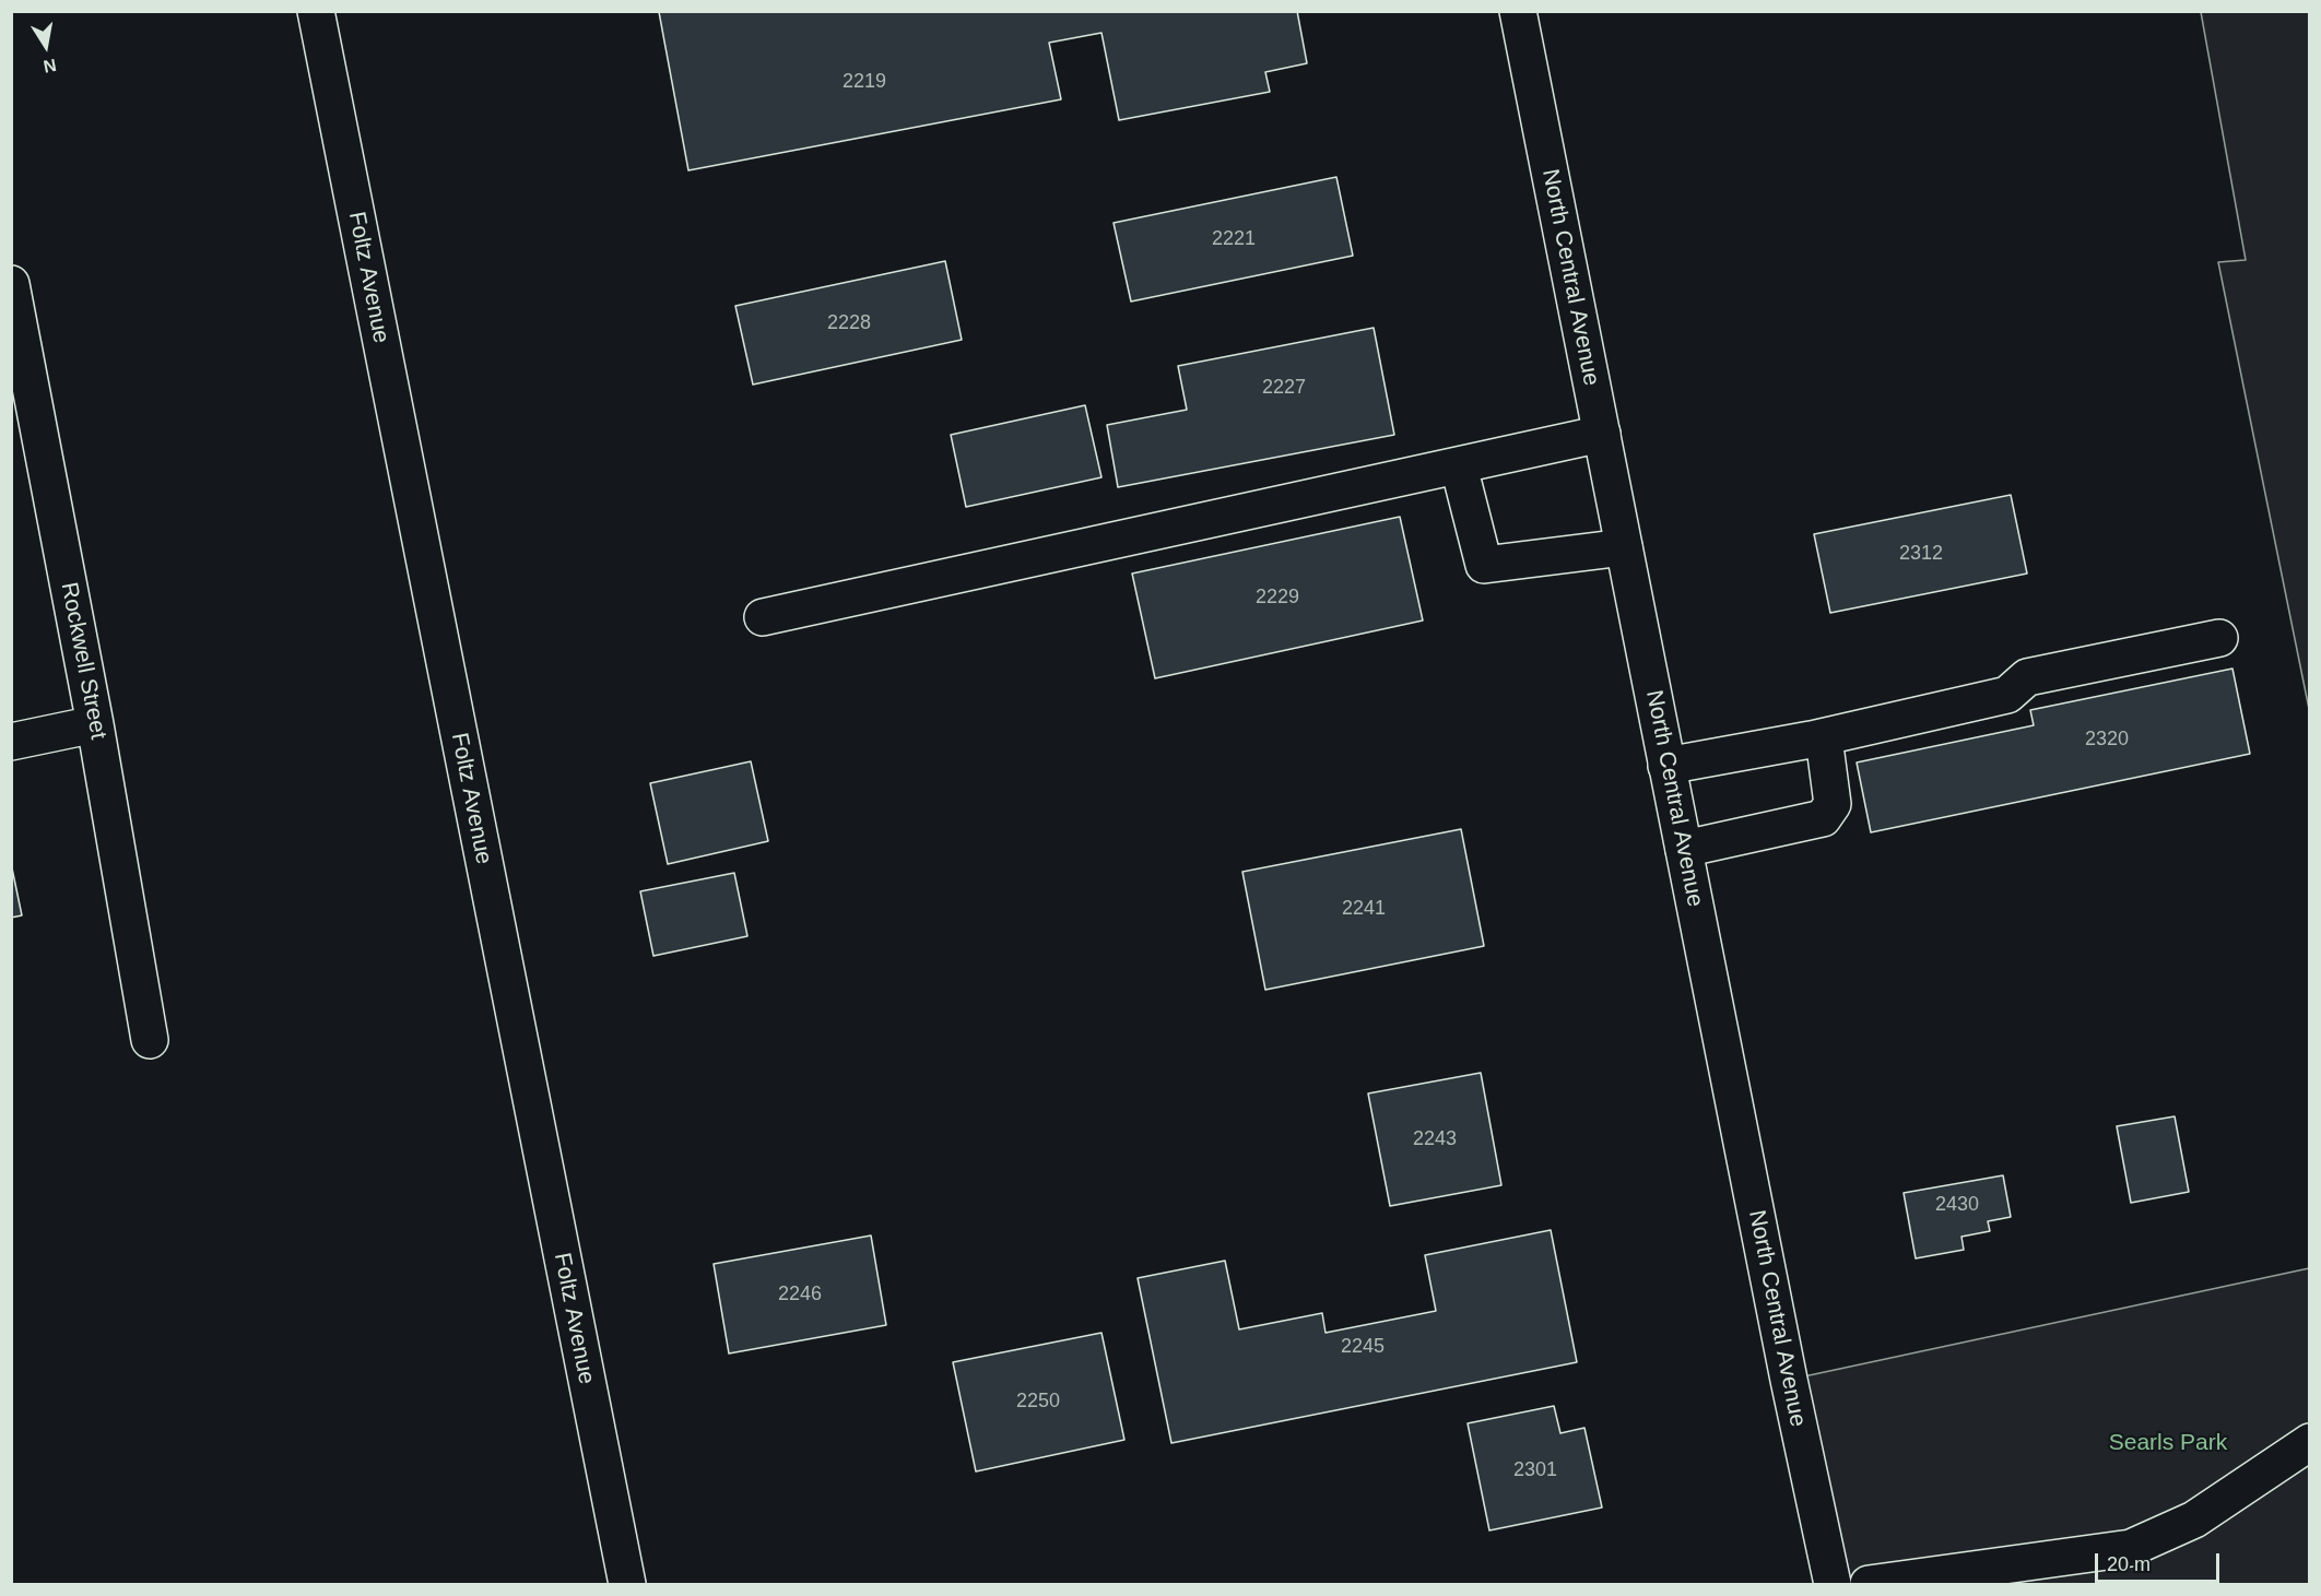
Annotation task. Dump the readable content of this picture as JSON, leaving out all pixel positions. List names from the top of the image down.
{
  "streets": {
    "street": ["Foltz Avenue", "North Central Avenue", "Rockwell Street"]
  },
  "parks": ["Searls Park"],
  "house_numbers": [
    "2219",
    "2221",
    "2228",
    "2227",
    "2312",
    "2229",
    "2320",
    "2241",
    "2243",
    "2430",
    "2246",
    "2245",
    "2250",
    "2301"
  ],
  "scale_bar": "20 m",
  "north": "bottom"
}
